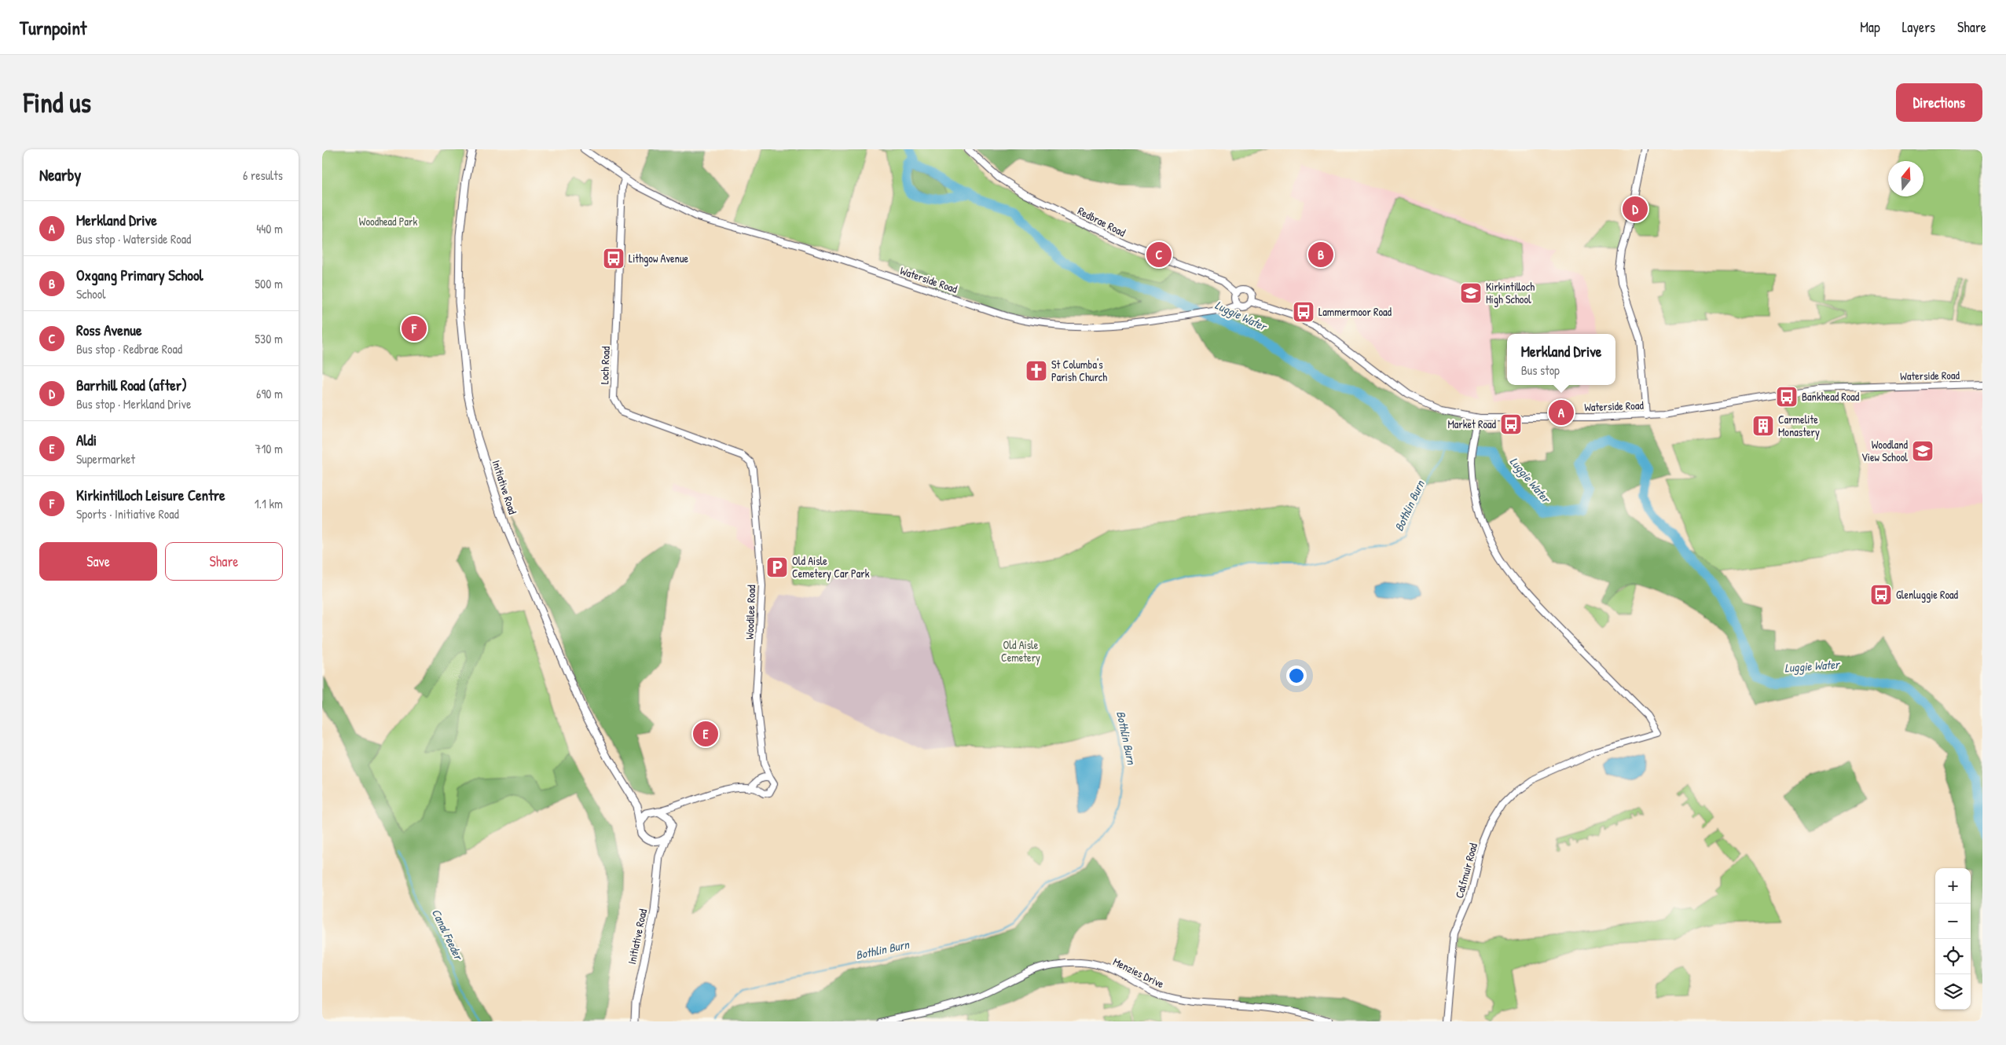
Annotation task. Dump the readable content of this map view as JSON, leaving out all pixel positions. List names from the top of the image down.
{
  "streets": {
    "main road": ["Initiative Road"],
    "street": [
      "Redbrae Road",
      "Waterside Road",
      "Loch Road",
      "Woodilee Road",
      "Calfmuir Road",
      "Menzies Drive"
    ]
  },
  "crossings": [
    ["Redbrae Road", "Waterside Road"],
    ["Waterside Road", "Loch Road"],
    ["Waterside Road", "Calfmuir Road"],
    ["Loch Road", "Woodilee Road"]
  ],
  "water": ["Luggie Water", "Bothlin Burn", "Canal Feeder"],
  "parks": ["Woodhead Park", "Old Aisle Cemetery"],
  "places": {
    "bus stop": [
      "Lithgow Avenue",
      "Lammermoor Road",
      "Bankhead Road",
      "Market Road",
      "Glenluggie Road"
    ],
    "school or university": ["Kirkintilloch High School", "Woodland View School"],
    "church": ["St Columba's Parish Church"],
    "building": ["Carmelite Monastery"],
    "parking": ["Old Aisle Cemetery Car Park"]
  },
  "north": "top",
  "page": {
    "header": "Turnpoint",
    "nav": ["Map", "Layers", "Share"],
    "buttons": [
      "Directions",
      ["Save", "Share"]
    ],
    "title": "Find us",
    "heading": ["Nearby", "6 results"],
    "pins": [
      "D",
      "B",
      "C",
      "F",
      "A",
      "E"
    ],
    "list": [
      {
        "mark": "A",
        "name": "Merkland Drive",
        "note": "Bus stop · Waterside Road",
        "value": "440 m"
      },
      {
        "mark": "B",
        "name": "Oxgang Primary School",
        "note": "School",
        "value": "500 m"
      },
      {
        "mark": "C",
        "name": "Ross Avenue",
        "note": "Bus stop · Redbrae Road",
        "value": "530 m"
      },
      {
        "mark": "D",
        "name": "Barrhill Road (after)",
        "note": "Bus stop · Merkland Drive",
        "value": "690 m"
      },
      {
        "mark": "E",
        "name": "Aldi",
        "note": "Supermarket",
        "value": "710 m"
      },
      {
        "mark": "F",
        "name": "Kirkintilloch Leisure Centre",
        "note": "Sports · Initiative Road",
        "value": "1.1 km"
      }
    ],
    "popup": ["Merkland Drive", "Bus stop"],
    "map_buttons": ["+", "−"]
  }
}
